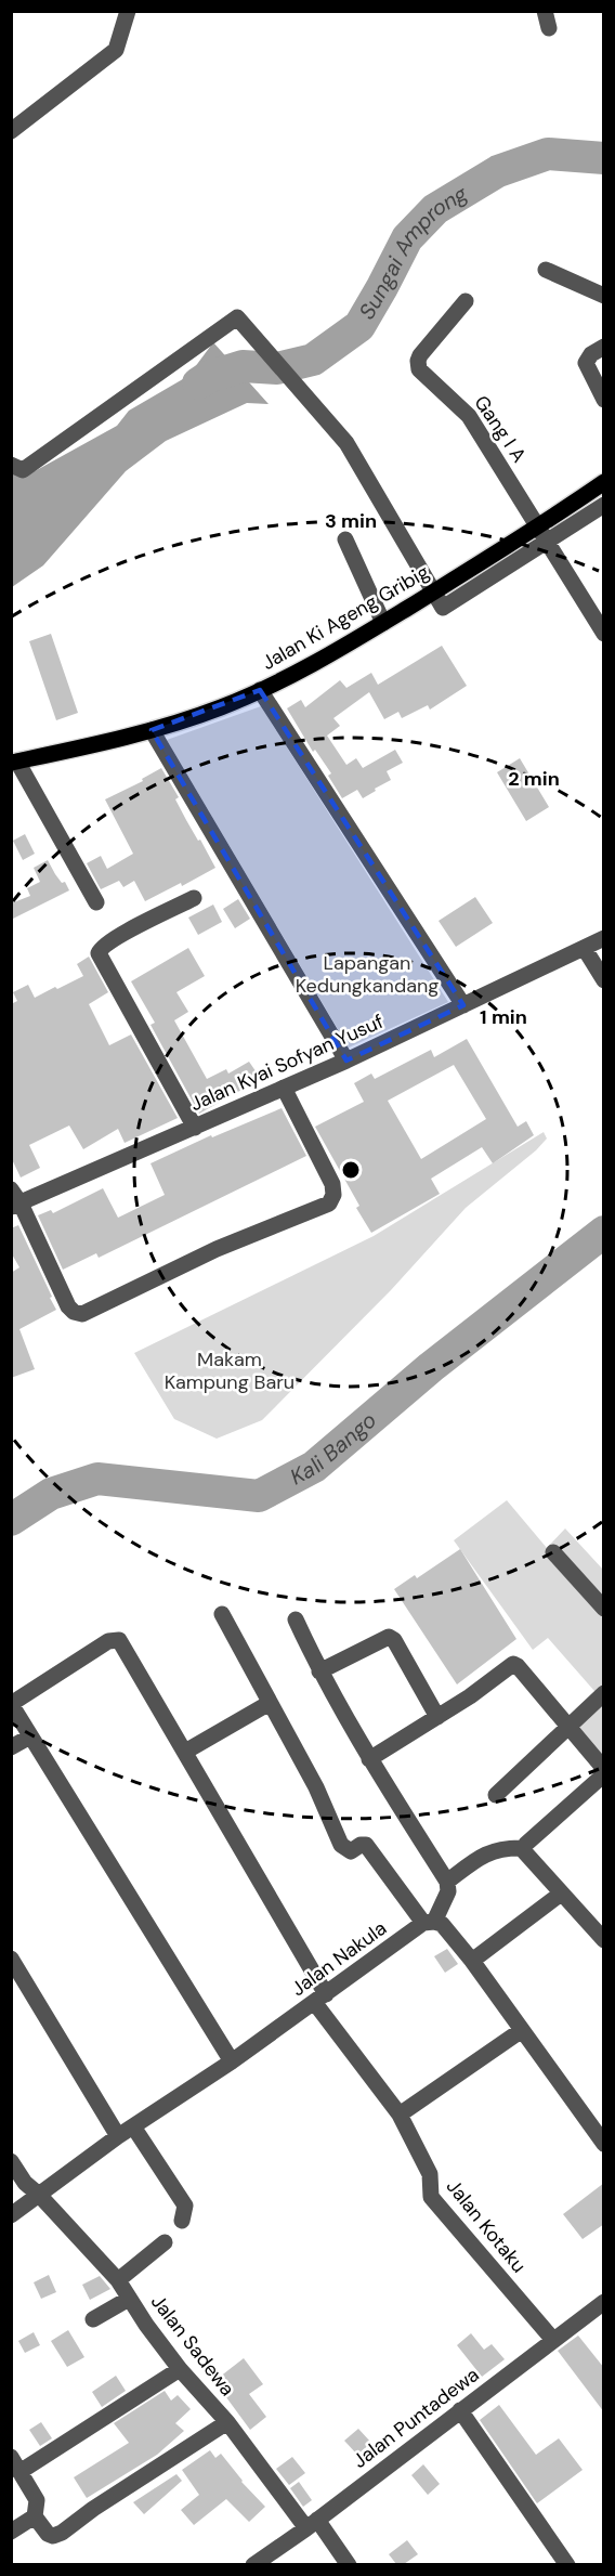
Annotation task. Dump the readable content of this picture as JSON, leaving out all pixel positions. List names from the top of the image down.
{
  "streets": {
    "main road": ["Jalan Ki Ageng Gribig"],
    "street": [
      "Gang I A",
      "Jalan Kyai Sofyan Yusuf",
      "Jalan Nakula",
      "Jalan Kotaku",
      "Jalan Sadewa",
      "Jalan Puntadewa"
    ]
  },
  "crossings": [
    ["Gang I A", "Jalan Ki Ageng Gribig"],
    ["Jalan Nakula", "Jalan Kotaku"],
    ["Jalan Nakula", "Jalan Sadewa"],
    ["Jalan Kotaku", "Jalan Puntadewa"],
    ["Jalan Sadewa", "Jalan Puntadewa"]
  ],
  "water": ["Sungai Amprong", "Kali Bango"],
  "parks": ["Lapangan Kedungkandang", "Makam Kampung Baru"],
  "rings": ["3 min", "2 min", "1 min"]
}
